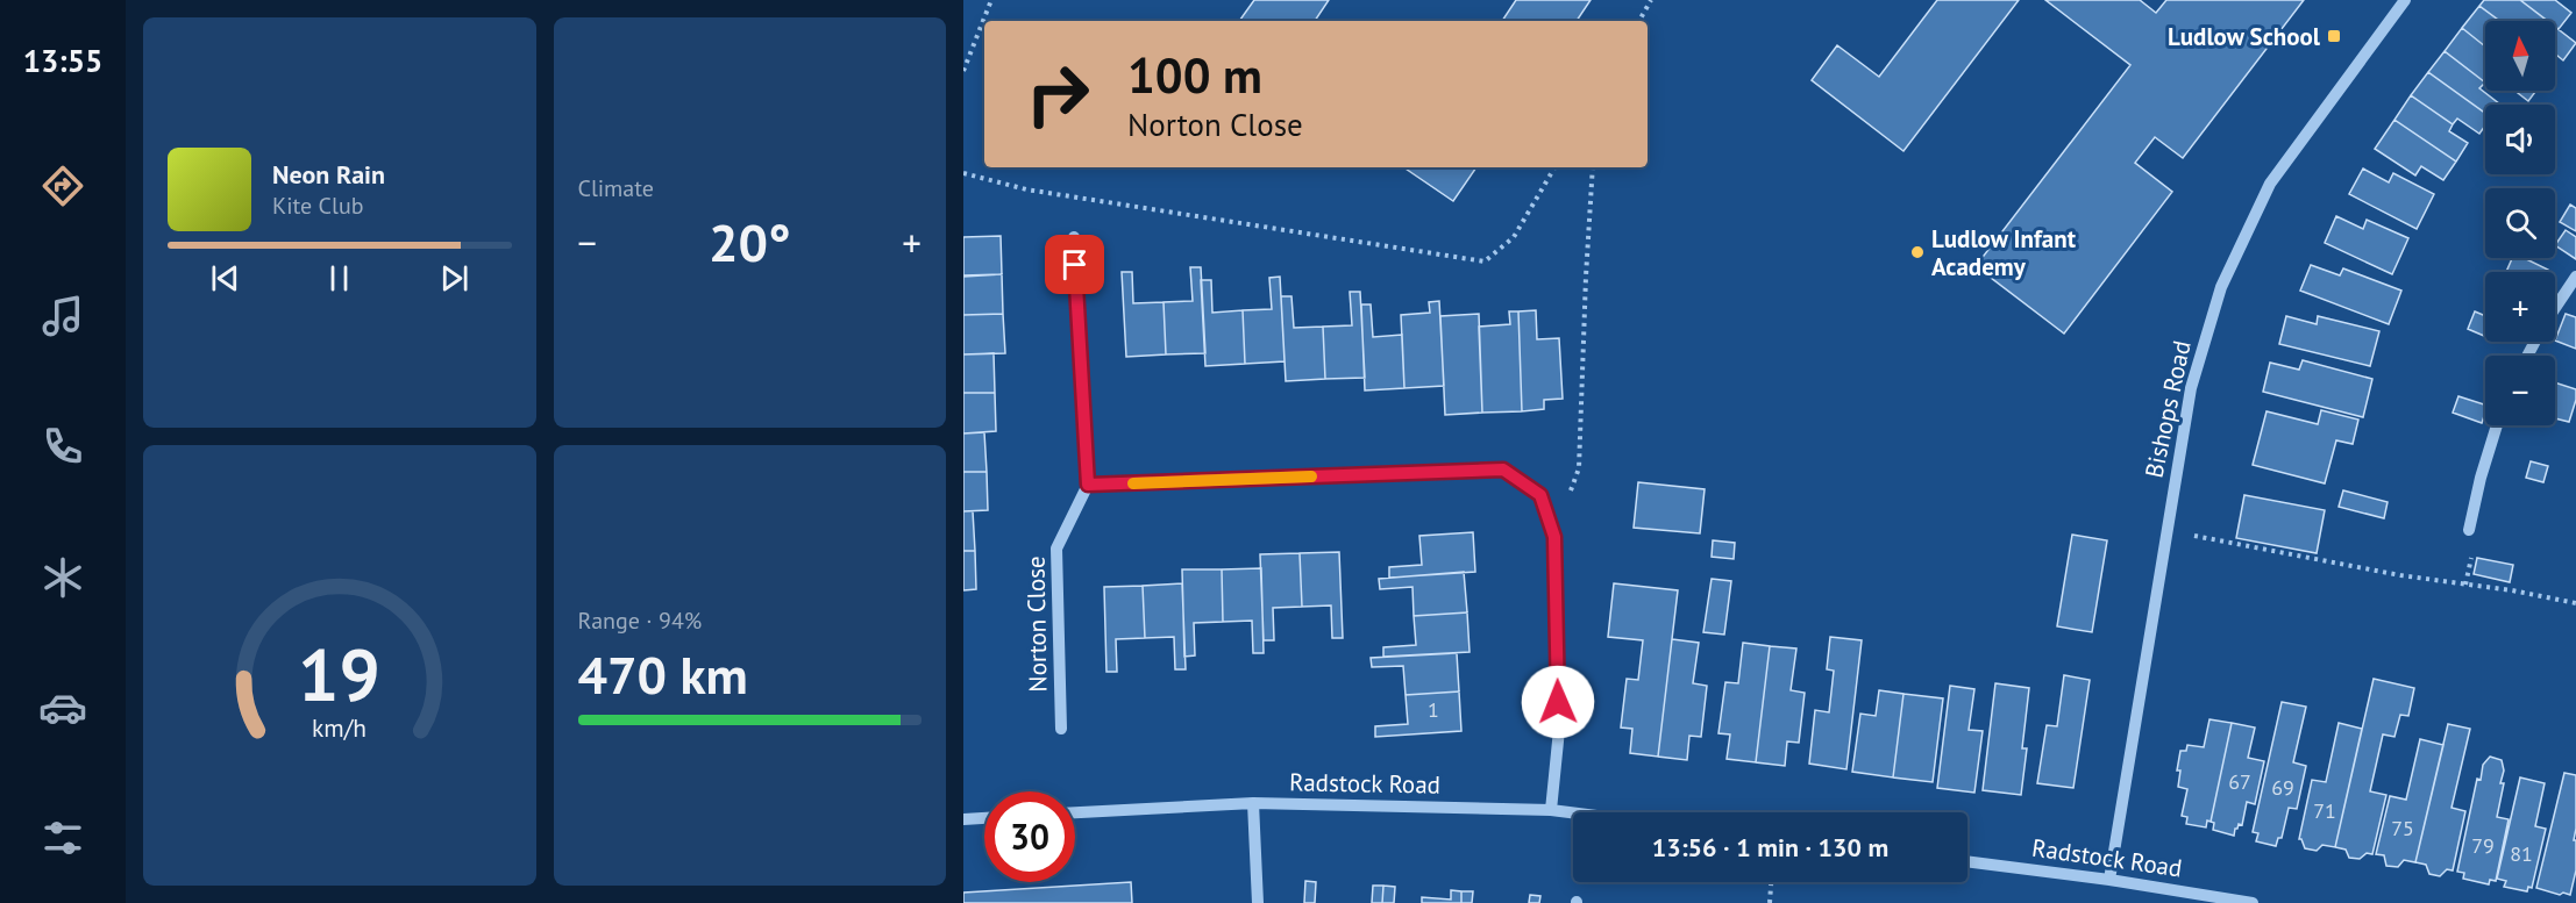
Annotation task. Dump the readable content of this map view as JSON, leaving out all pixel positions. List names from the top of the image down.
{
  "streets": {
    "street": ["Bishops Road", "Norton Close", "Radstock Road"]
  },
  "crossings": [
    ["Bishops Road", "Radstock Road"]
  ],
  "places": {
    "transit": ["Ludlow School"],
    "other": ["Ludlow Infant Academy"]
  },
  "house_numbers": [
    "1",
    "67",
    "69",
    "71",
    "75",
    "79",
    "81"
  ],
  "north": "top",
  "page": {
    "tabs": "13:55",
    "tile": [
      "Climate",
      ["Range · 94%", "470 km"]
    ],
    "map_buttons": ["+", "−"],
    "turn": ["100 m", "Norton Close"],
    "song": ["Neon Rain", "Kite Club"],
    "heat": ["−", "20°", "+"],
    "limit": "30",
    "trip": "13:56 · 1 min · 130 m",
    "gauge": ["19", "km/h"]
  }
}
